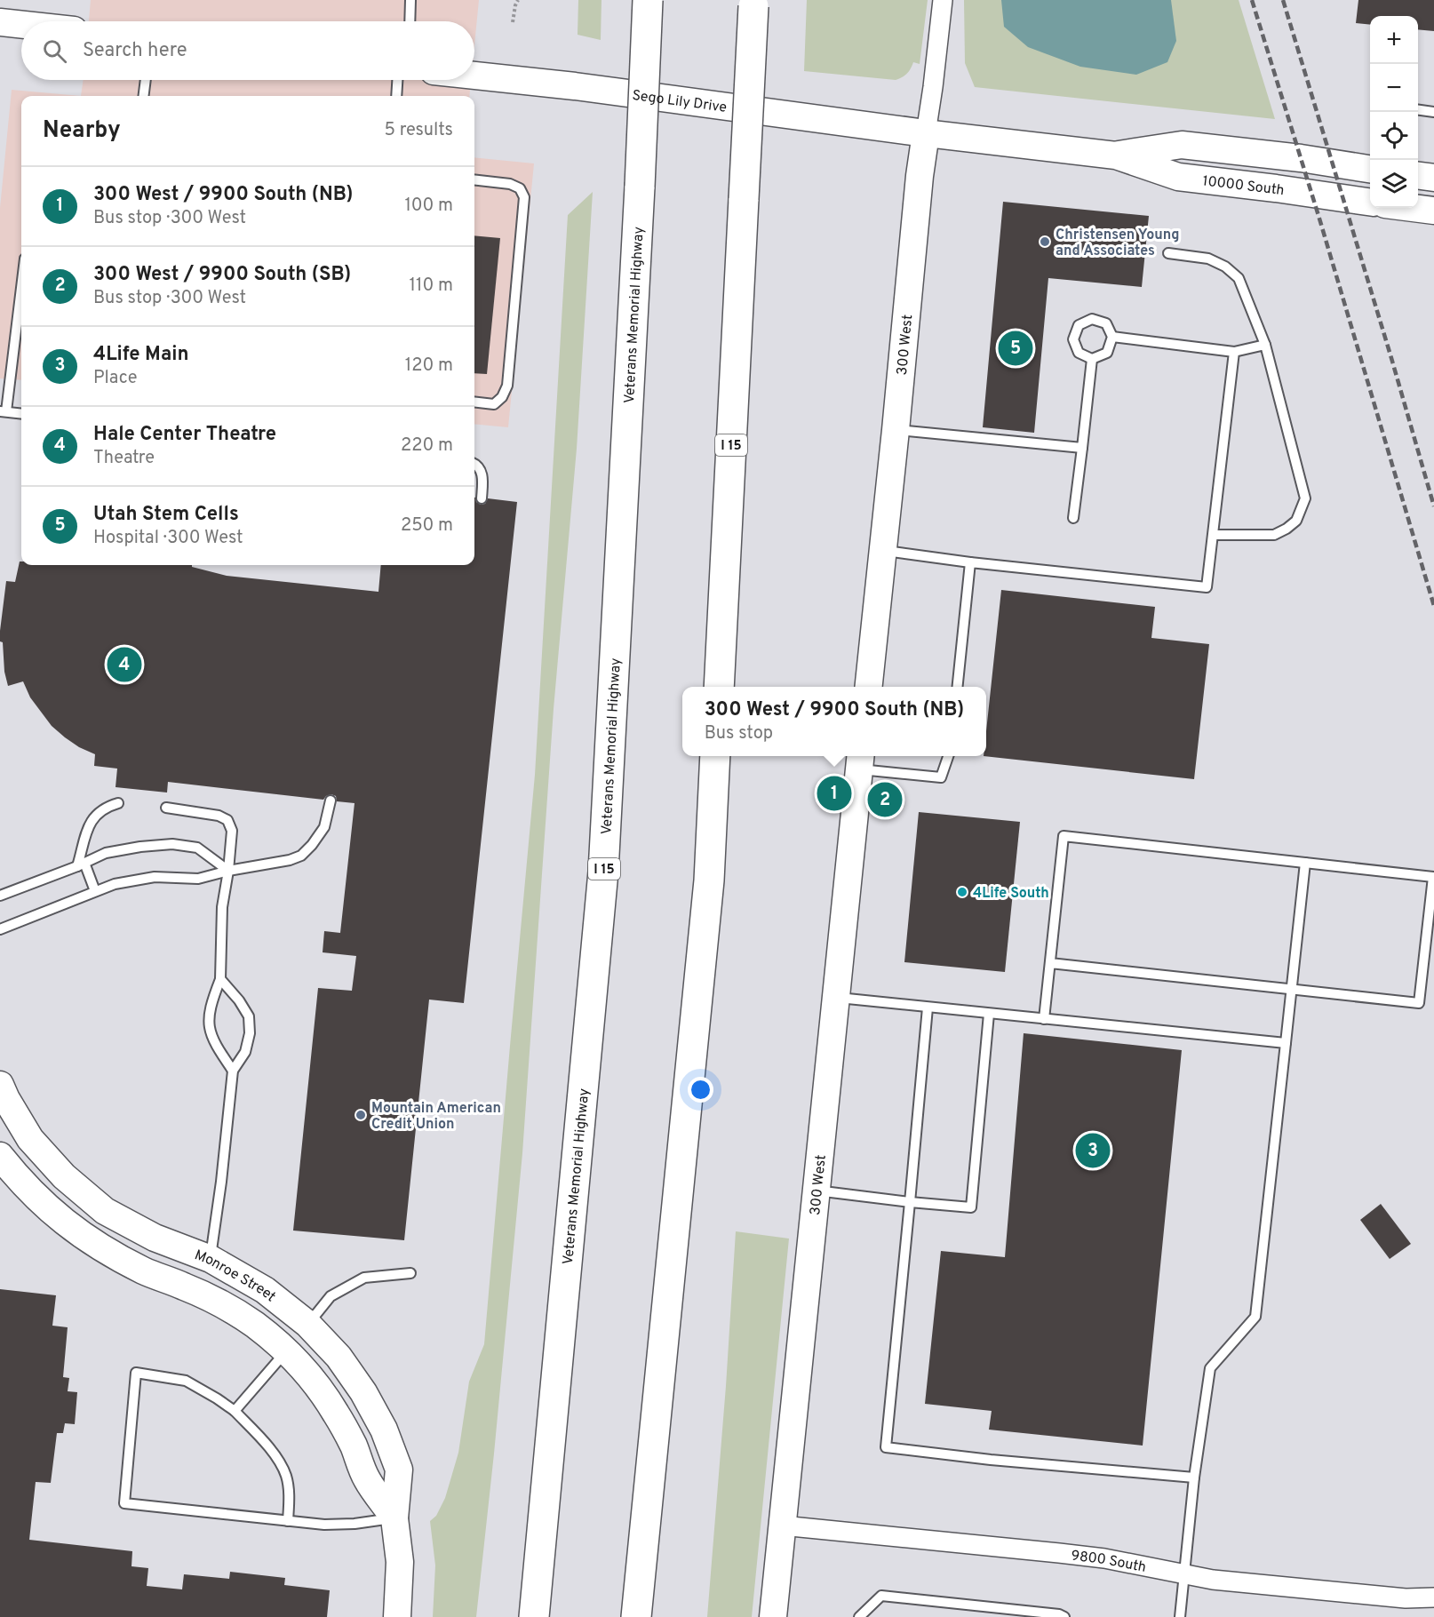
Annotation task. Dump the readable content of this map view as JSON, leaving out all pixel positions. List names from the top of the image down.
{
  "streets": {
    "highway": ["Veterans Memorial Highway", "I 15"],
    "street": [
      "Sego Lily Drive",
      "10000 South",
      "300 West",
      "Monroe Street",
      "9800 South"
    ]
  },
  "crossings": [
    ["Sego Lily Drive", "10000 South"],
    ["Sego Lily Drive", "300 West"],
    ["10000 South", "300 West"],
    ["300 West", "9800 South"]
  ],
  "places": ["Christensen Young and Associates", "4Life South", "Mountain American Credit Union"],
  "page": {
    "map_buttons": ["+", "−"],
    "search": "Search here",
    "heading": ["Nearby", "5 results"],
    "list": [
      {
        "mark": "1",
        "name": "300 West / 9900 South (NB)",
        "note": "Bus stop · 300 West",
        "value": "100 m"
      },
      {
        "mark": "2",
        "name": "300 West / 9900 South (SB)",
        "note": "Bus stop · 300 West",
        "value": "110 m"
      },
      {
        "mark": "3",
        "name": "4Life Main",
        "note": "Place",
        "value": "120 m"
      },
      {
        "mark": "4",
        "name": "Hale Center Theatre",
        "note": "Theatre",
        "value": "220 m"
      },
      {
        "mark": "5",
        "name": "Utah Stem Cells",
        "note": "Hospital · 300 West",
        "value": "250 m"
      }
    ],
    "pins": [
      "5",
      "4",
      "1",
      "2",
      "3"
    ],
    "popup": ["300 West / 9900 South (NB)", "Bus stop"]
  }
}
